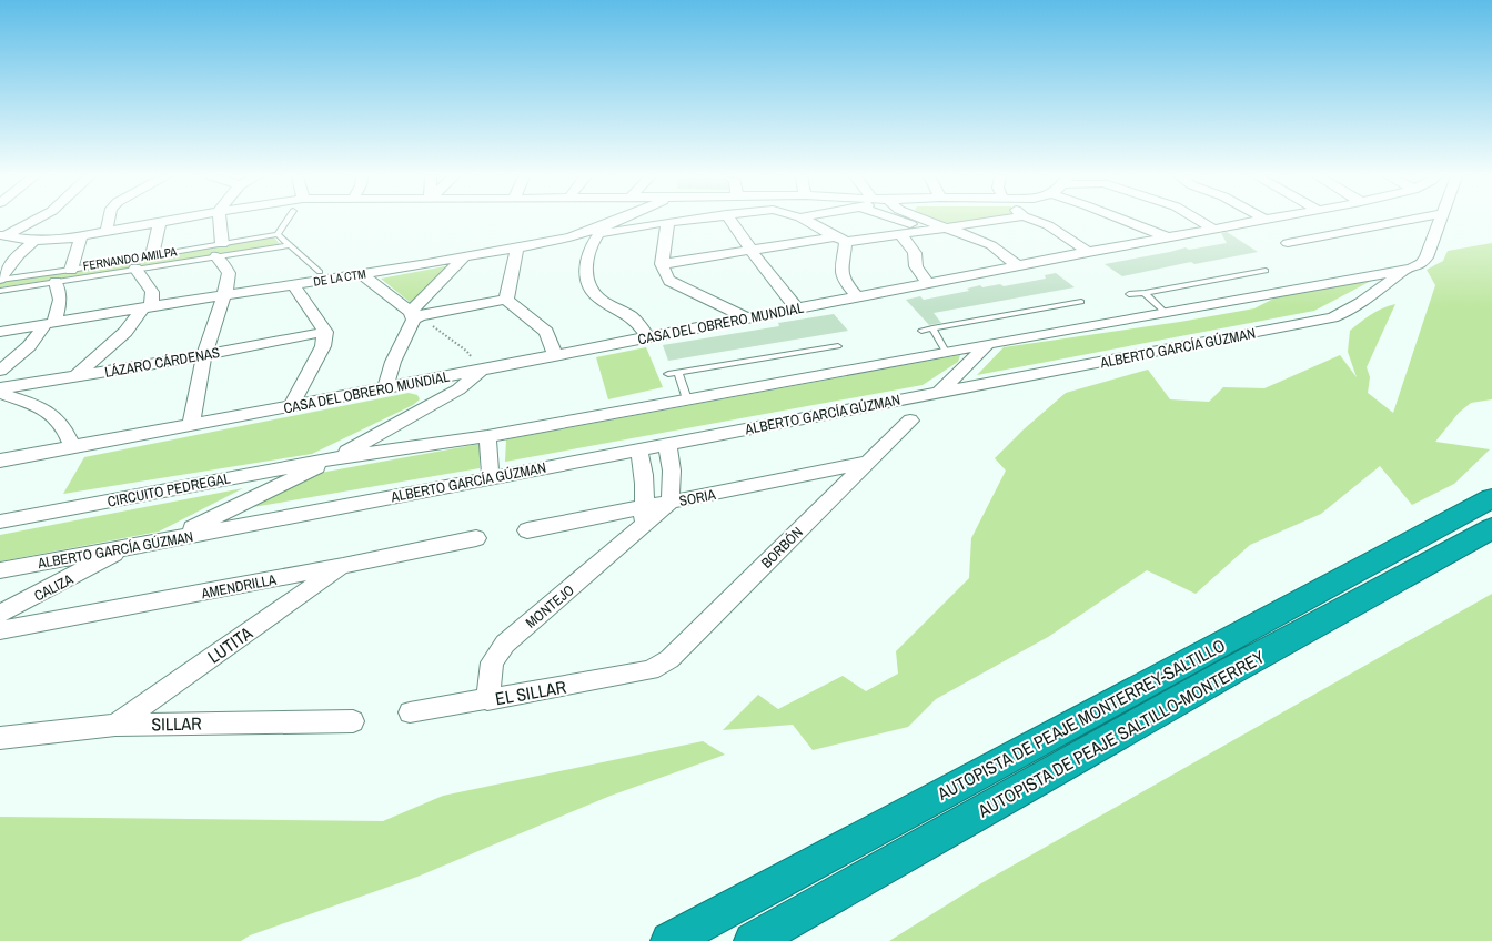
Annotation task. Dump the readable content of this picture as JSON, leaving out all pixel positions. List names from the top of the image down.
{
  "streets": {
    "highway": ["AUTOPISTA DE PEAJE MONTERREY-SALTILLO", "AUTOPISTA DE PEAJE SALTILLO-MONTERREY"],
    "street": [
      "DE LA CTM",
      "CASA DEL OBRERO MUNDIAL",
      "ALBERTO GARCÍA GÚZMAN",
      "LÁZARO CÁRDENAS",
      "CIRCUITO PEDREGAL",
      "SORIA",
      "BORBÓN",
      "AMENDRILLA",
      "CALIZA",
      "MONTEJO",
      "LUTITA",
      "EL SILLAR",
      "SILLAR"
    ],
    "lane": ["FERNANDO AMILPA"]
  },
  "crossings": [
    ["ALBERTO GARCÍA GÚZMAN", "CIRCUITO PEDREGAL"],
    ["ALBERTO GARCÍA GÚZMAN", "CALIZA"],
    ["SORIA", "BORBÓN"],
    ["SORIA", "MONTEJO"],
    ["BORBÓN", "EL SILLAR"],
    ["AMENDRILLA", "LUTITA"],
    ["MONTEJO", "EL SILLAR"],
    ["LUTITA", "SILLAR"]
  ]
}
